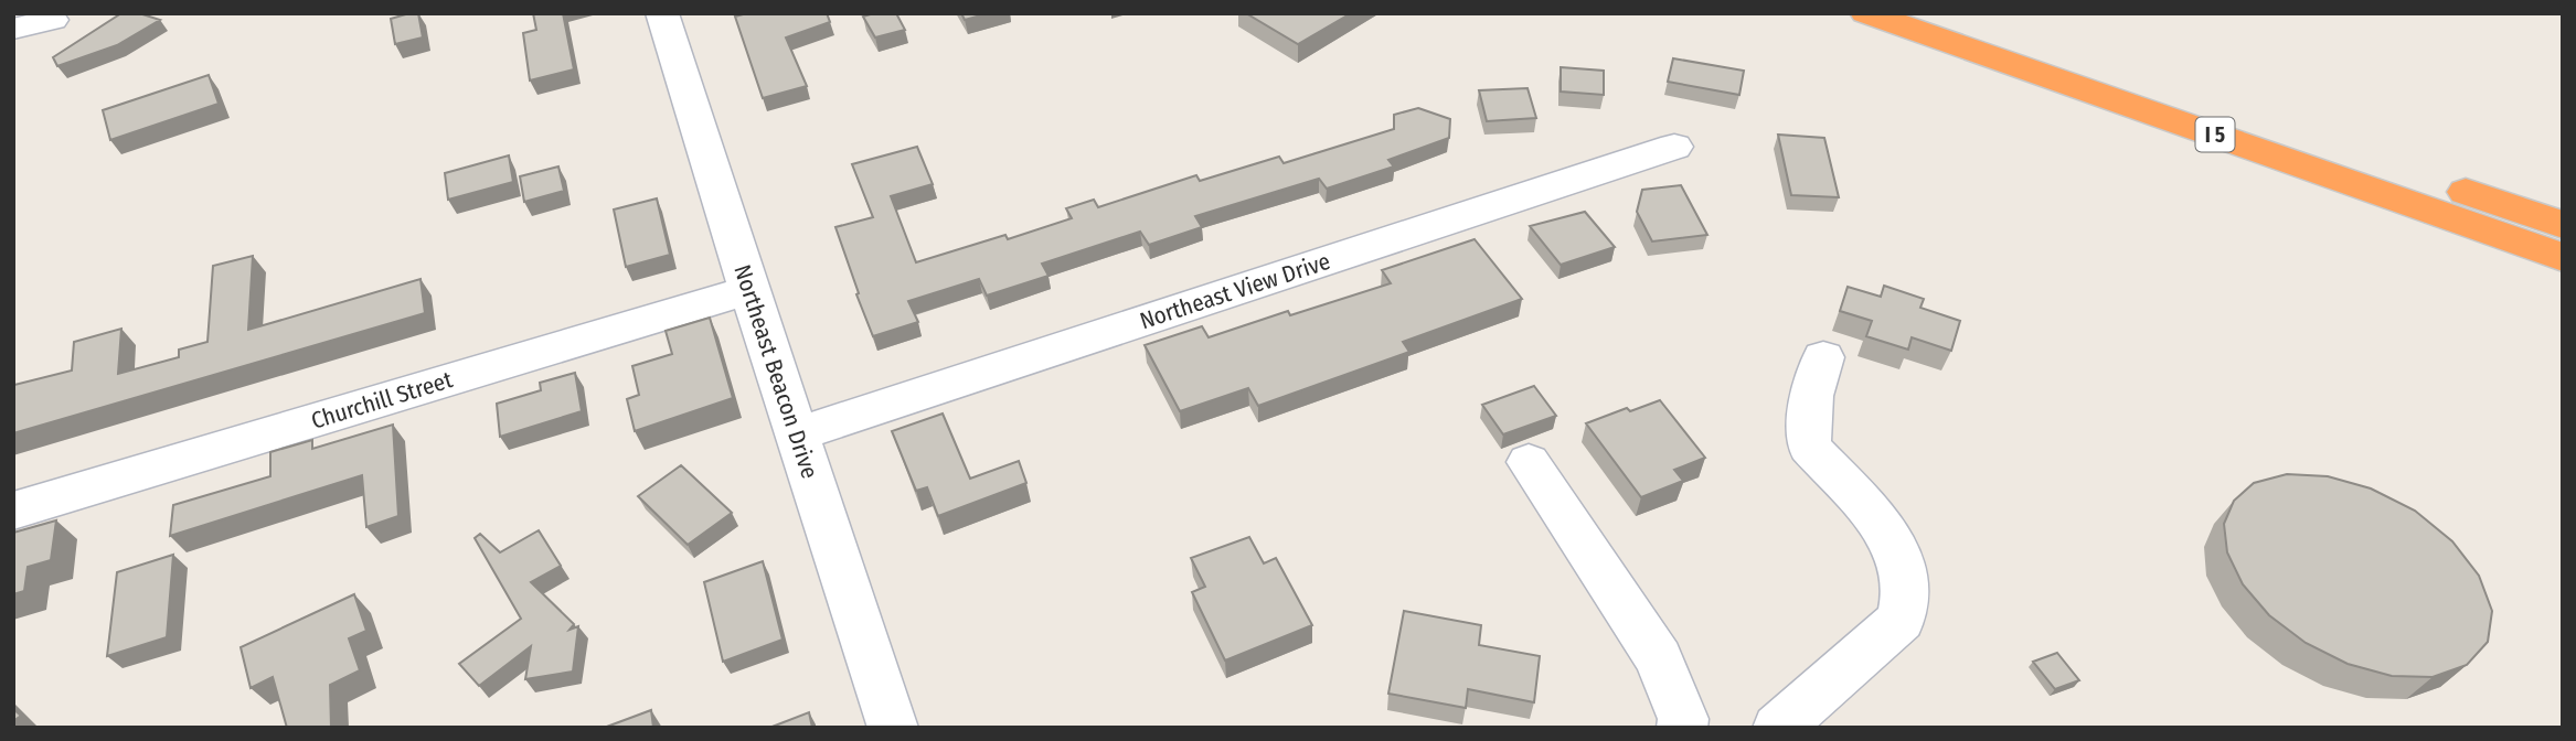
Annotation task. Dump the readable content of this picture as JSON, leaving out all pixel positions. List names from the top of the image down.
{
  "streets": {
    "highway": ["I 5"],
    "street": ["Northeast View Drive", "Northeast Beacon Drive", "Churchill Street"]
  },
  "crossings": [
    ["Northeast View Drive", "Northeast Beacon Drive"],
    ["Northeast Beacon Drive", "Churchill Street"]
  ]
}
